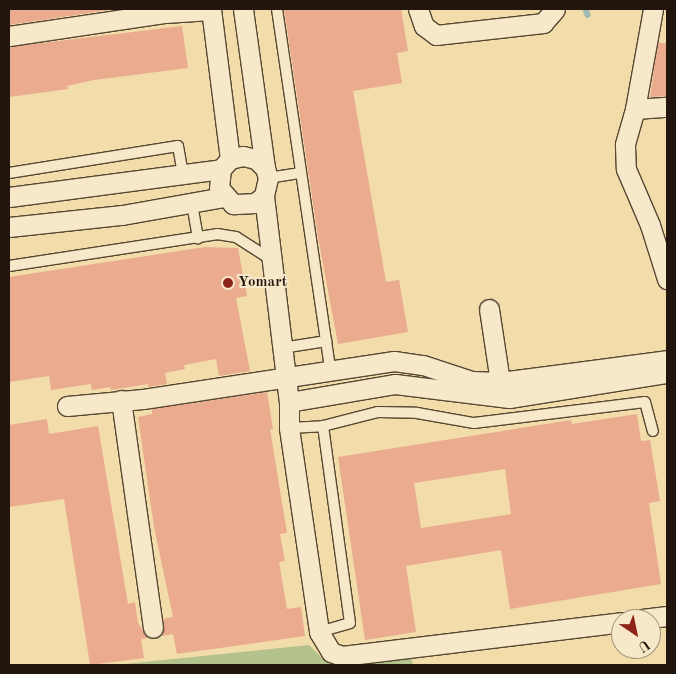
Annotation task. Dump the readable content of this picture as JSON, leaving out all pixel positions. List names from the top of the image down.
{
  "places": ["Yomart"],
  "north": "bottom right"
}
